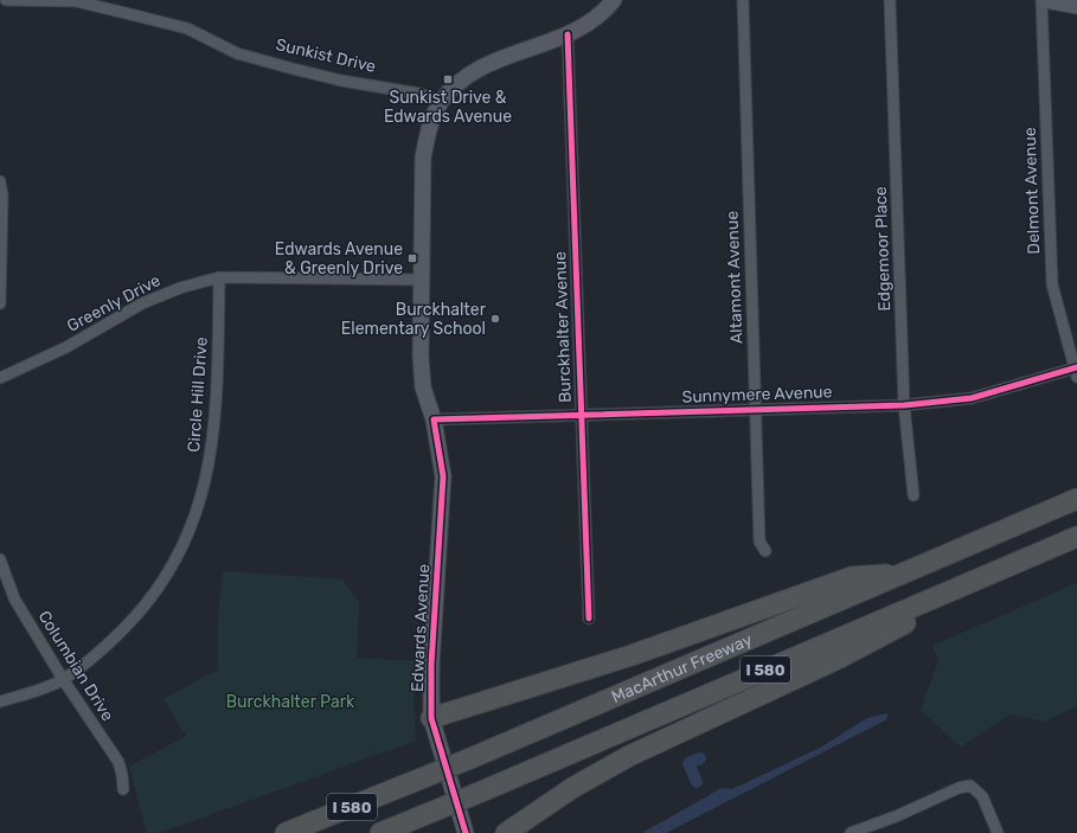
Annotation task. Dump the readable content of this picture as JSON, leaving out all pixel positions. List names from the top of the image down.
{
  "streets": {
    "highway": ["MacArthur Freeway", "I 580"],
    "main road": ["Edwards Avenue"],
    "street": [
      "Sunkist Drive",
      "Delmont Avenue",
      "Edgemoor Place",
      "Altamont Avenue",
      "Greenly Drive",
      "Burckhalter Avenue",
      "Circle Hill Drive",
      "Sunnymere Avenue",
      "Columbian Drive"
    ]
  },
  "crossings": [
    ["Sunkist Drive", "Edwards Avenue"],
    ["Delmont Avenue", "Sunnymere Avenue"],
    ["Edgemoor Place", "Sunnymere Avenue"],
    ["Altamont Avenue", "Sunnymere Avenue"],
    ["Greenly Drive", "Circle Hill Drive"],
    ["Greenly Drive", "Edwards Avenue"],
    ["Burckhalter Avenue", "Sunnymere Avenue"],
    ["Circle Hill Drive", "Columbian Drive"],
    ["Sunnymere Avenue", "Edwards Avenue"]
  ],
  "parks": ["Burckhalter Park"],
  "places": {
    "transit": ["Sunkist Drive & Edwards Avenue", "Edwards Avenue & Greenly Drive"],
    "other": ["Burckhalter Elementary School"]
  }
}
